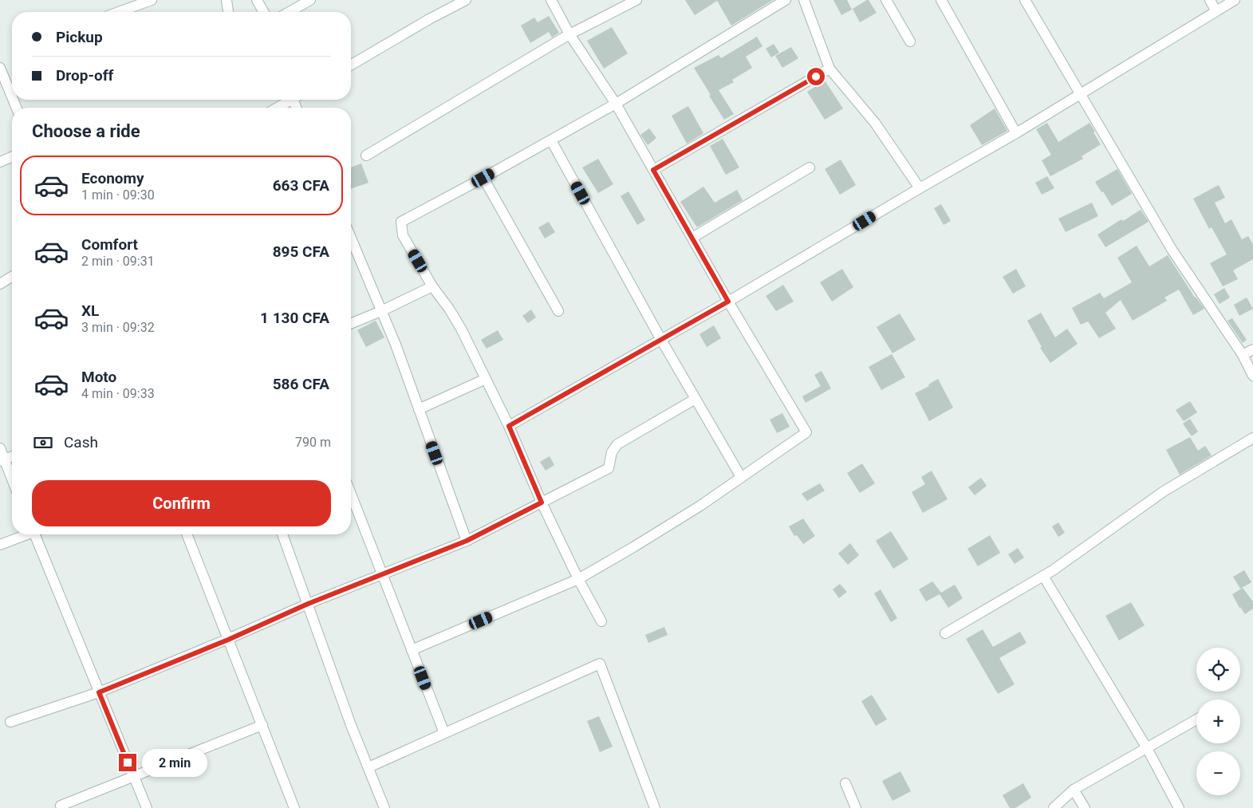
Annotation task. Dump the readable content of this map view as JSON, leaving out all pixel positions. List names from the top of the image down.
{
  "page": {
    "banner": ["Pickup", "Drop-off"],
    "heading": "Choose a ride",
    "list": [
      {
        "name": "Economy",
        "note": "1 min · 09:30",
        "value": "663 CFA"
      },
      {
        "name": "Comfort",
        "note": "2 min · 09:31",
        "value": "895 CFA"
      },
      {
        "name": "XL",
        "note": "3 min · 09:32",
        "value": "1 130 CFA"
      },
      {
        "name": "Moto",
        "note": "4 min · 09:33",
        "value": "586 CFA"
      }
    ],
    "pay": ["Cash", "790 m"],
    "buttons": "Confirm",
    "map_buttons": ["+", "−"],
    "bubble": "2 min"
  }
}
